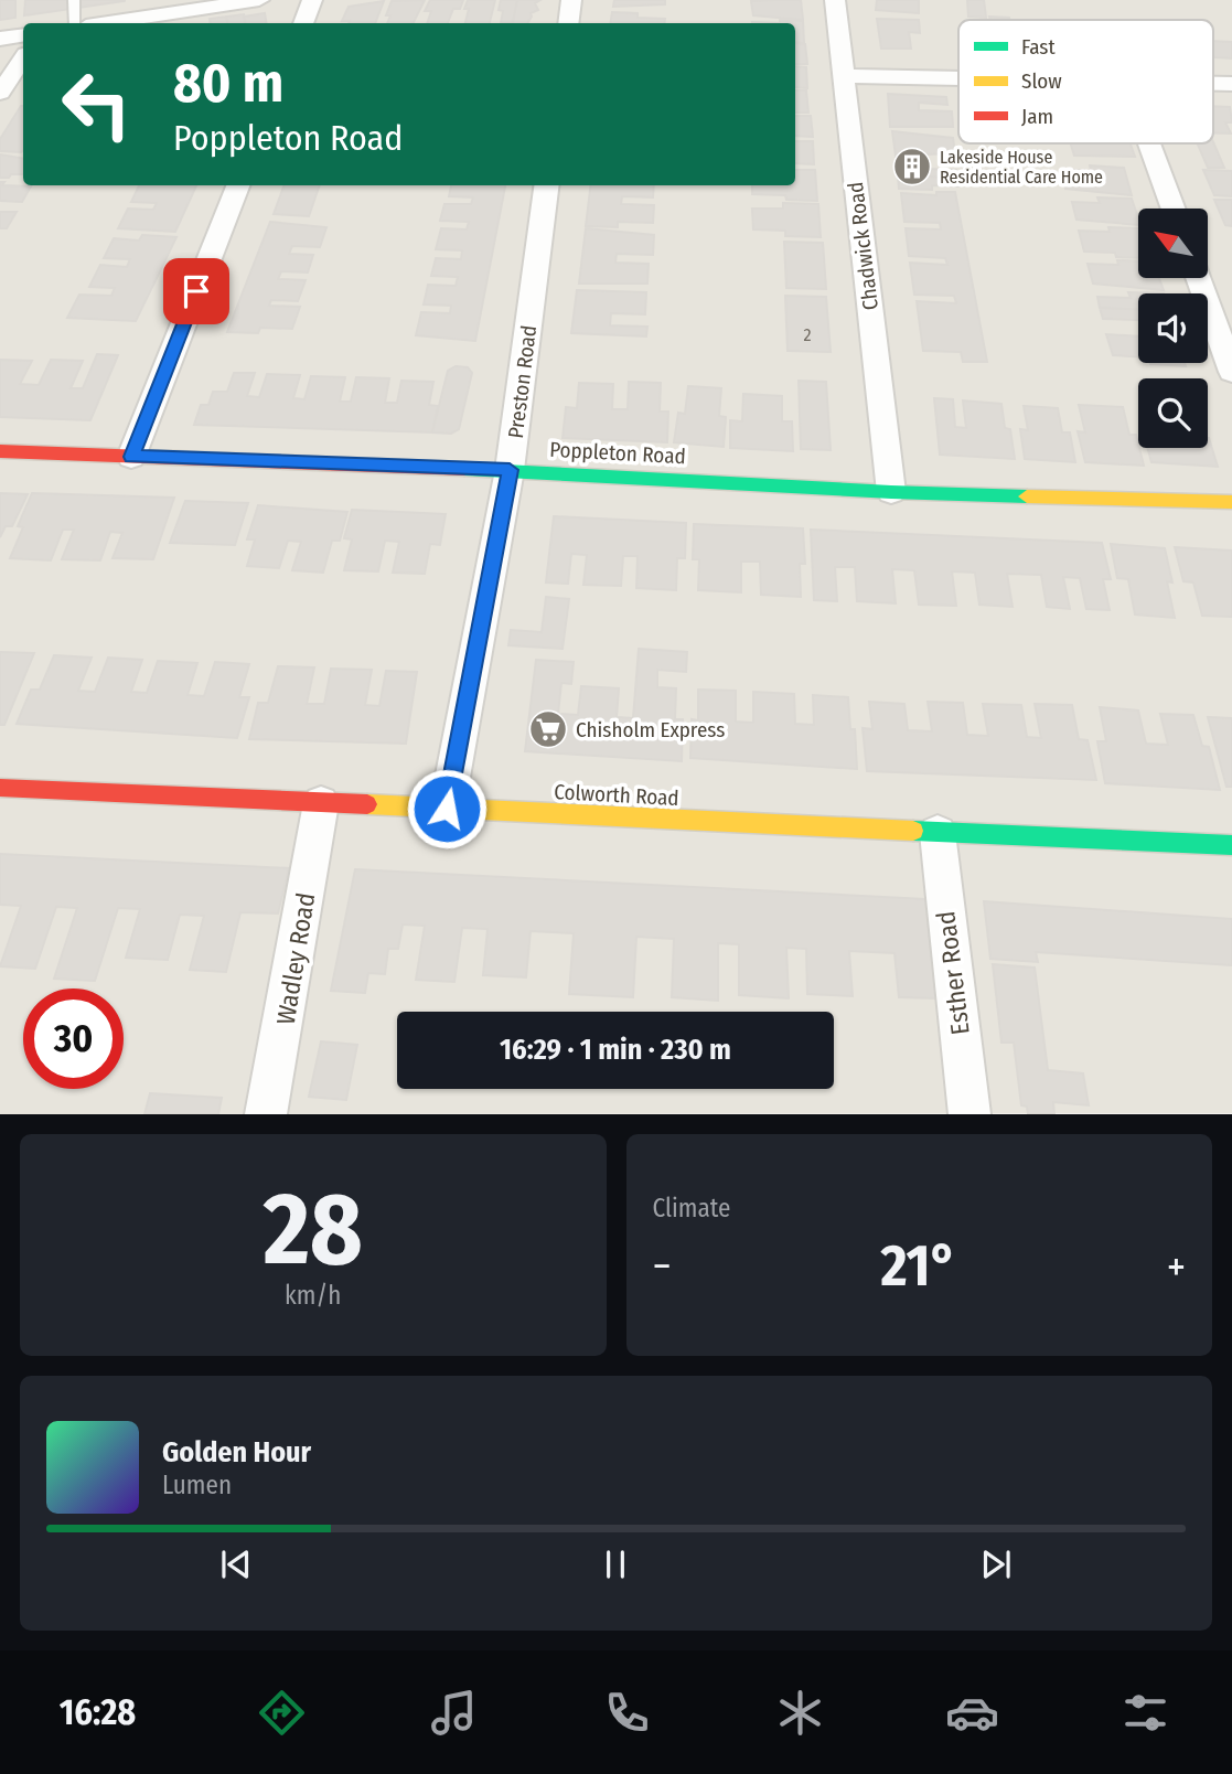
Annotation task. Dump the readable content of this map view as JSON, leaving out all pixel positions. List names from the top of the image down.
{
  "streets": {
    "street": [
      "Chadwick Road",
      "Preston Road",
      "Poppleton Road",
      "Colworth Road",
      "Wadley Road",
      "Esther Road"
    ]
  },
  "crossings": [
    ["Chadwick Road", "Poppleton Road"],
    ["Preston Road", "Poppleton Road"],
    ["Preston Road", "Colworth Road"],
    ["Colworth Road", "Wadley Road"],
    ["Colworth Road", "Esther Road"]
  ],
  "places": {
    "building": ["Lakeside House Residential Care Home"],
    "supermarket": ["Chisholm Express"]
  },
  "house_numbers": ["2"],
  "legend": ["Fast", "Slow", "Jam"],
  "north": "top left",
  "page": {
    "turn": ["80 m", "Poppleton Road"],
    "limit": "30",
    "trip": "16:29 · 1 min · 230 m",
    "tile": [
      ["28", "km/h"],
      "Climate"
    ],
    "heat": ["−", "21°", "+"],
    "song": ["Golden Hour", "Lumen"],
    "tabs": "16:28"
  }
}
